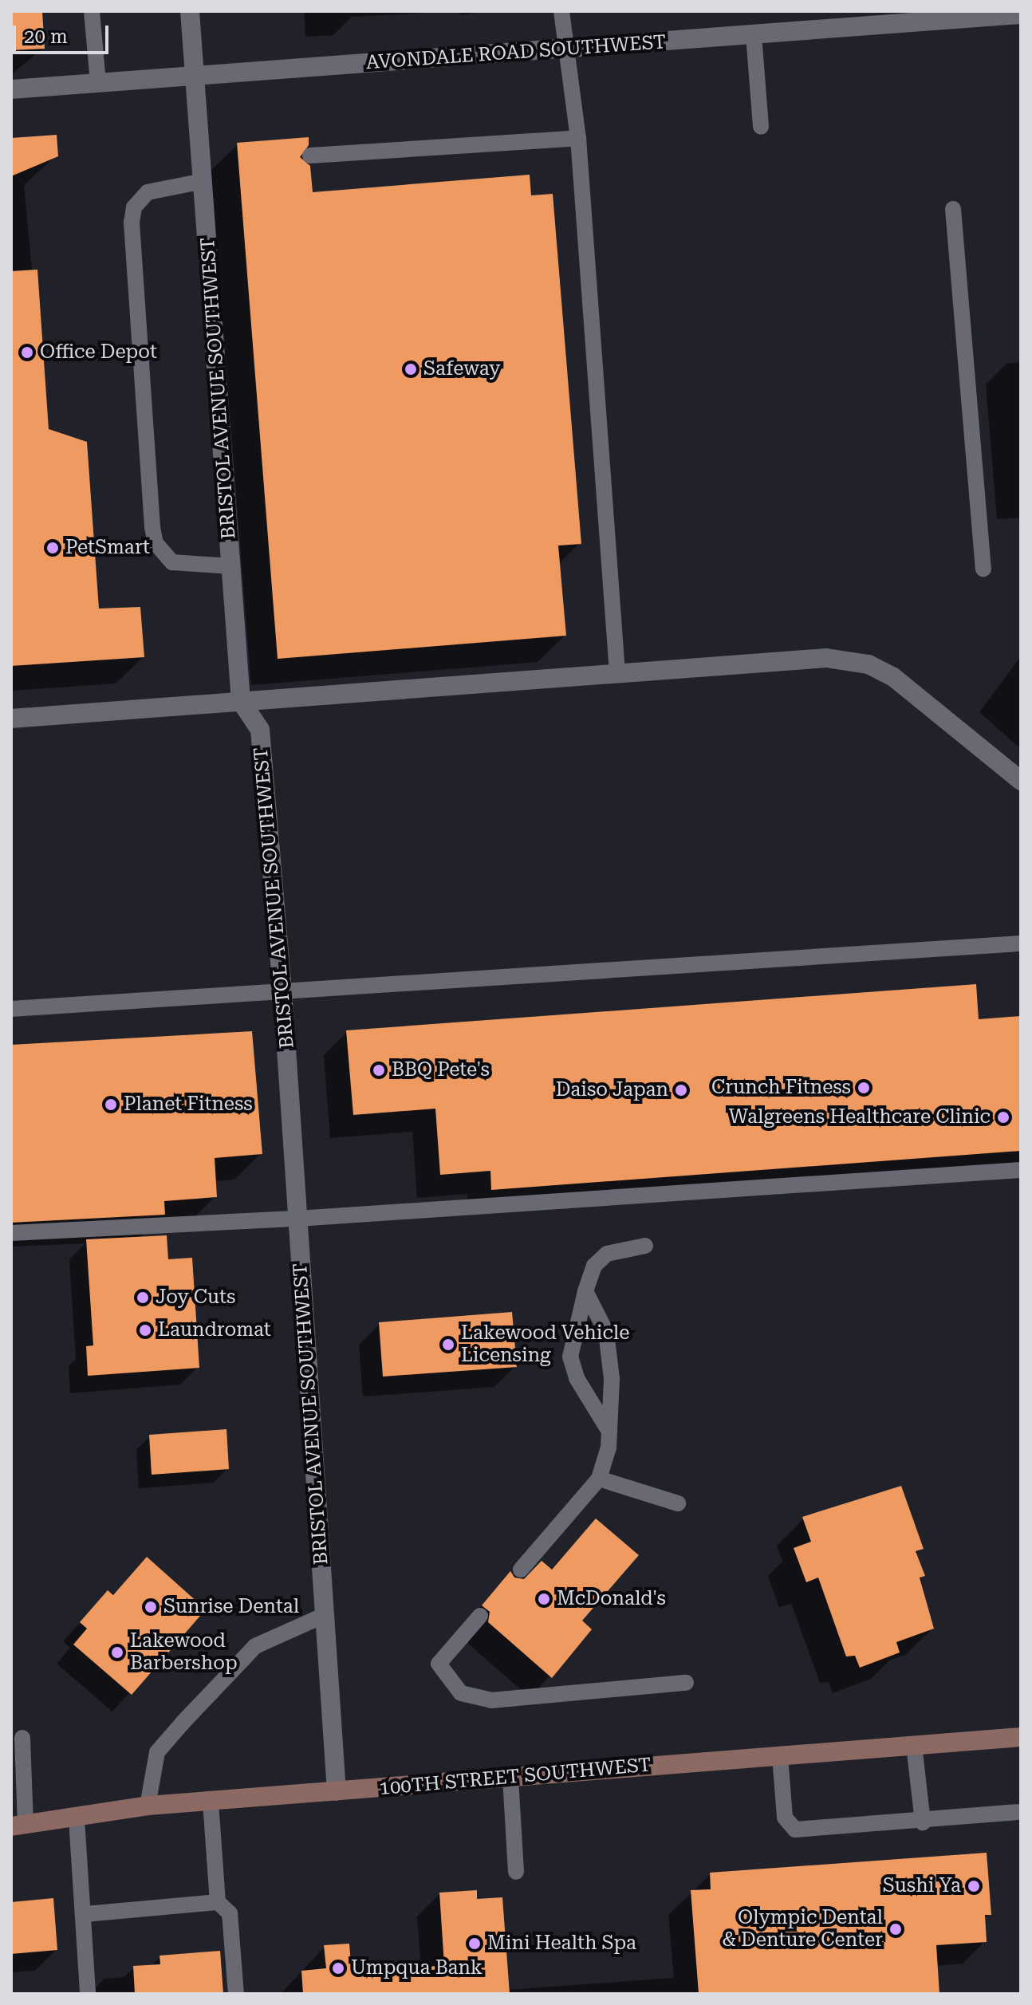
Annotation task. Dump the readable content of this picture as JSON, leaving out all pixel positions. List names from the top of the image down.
{
  "streets": {
    "main road": ["100TH STREET SOUTHWEST"],
    "street": ["AVONDALE ROAD SOUTHWEST", "BRISTOL AVENUE SOUTHWEST"]
  },
  "crossings": [
    ["AVONDALE ROAD SOUTHWEST", "BRISTOL AVENUE SOUTHWEST"],
    ["BRISTOL AVENUE SOUTHWEST", "100TH STREET SOUTHWEST"]
  ],
  "places": [
    "Office Depot",
    "Safeway",
    "PetSmart",
    "BBQ Pete's",
    "Crunch Fitness",
    "Daiso Japan",
    "Planet Fitness",
    "Walgreens Healthcare Clinic",
    "Joy Cuts",
    "Laundromat",
    "Lakewood Vehicle Licensing",
    "McDonald's",
    "Sunrise Dental",
    "Lakewood Barbershop",
    "Sushi Ya",
    "Olympic Dental & Denture Center",
    "Mini Health Spa",
    "Umpqua Bank"
  ],
  "scale_bar": "20 m"
}
